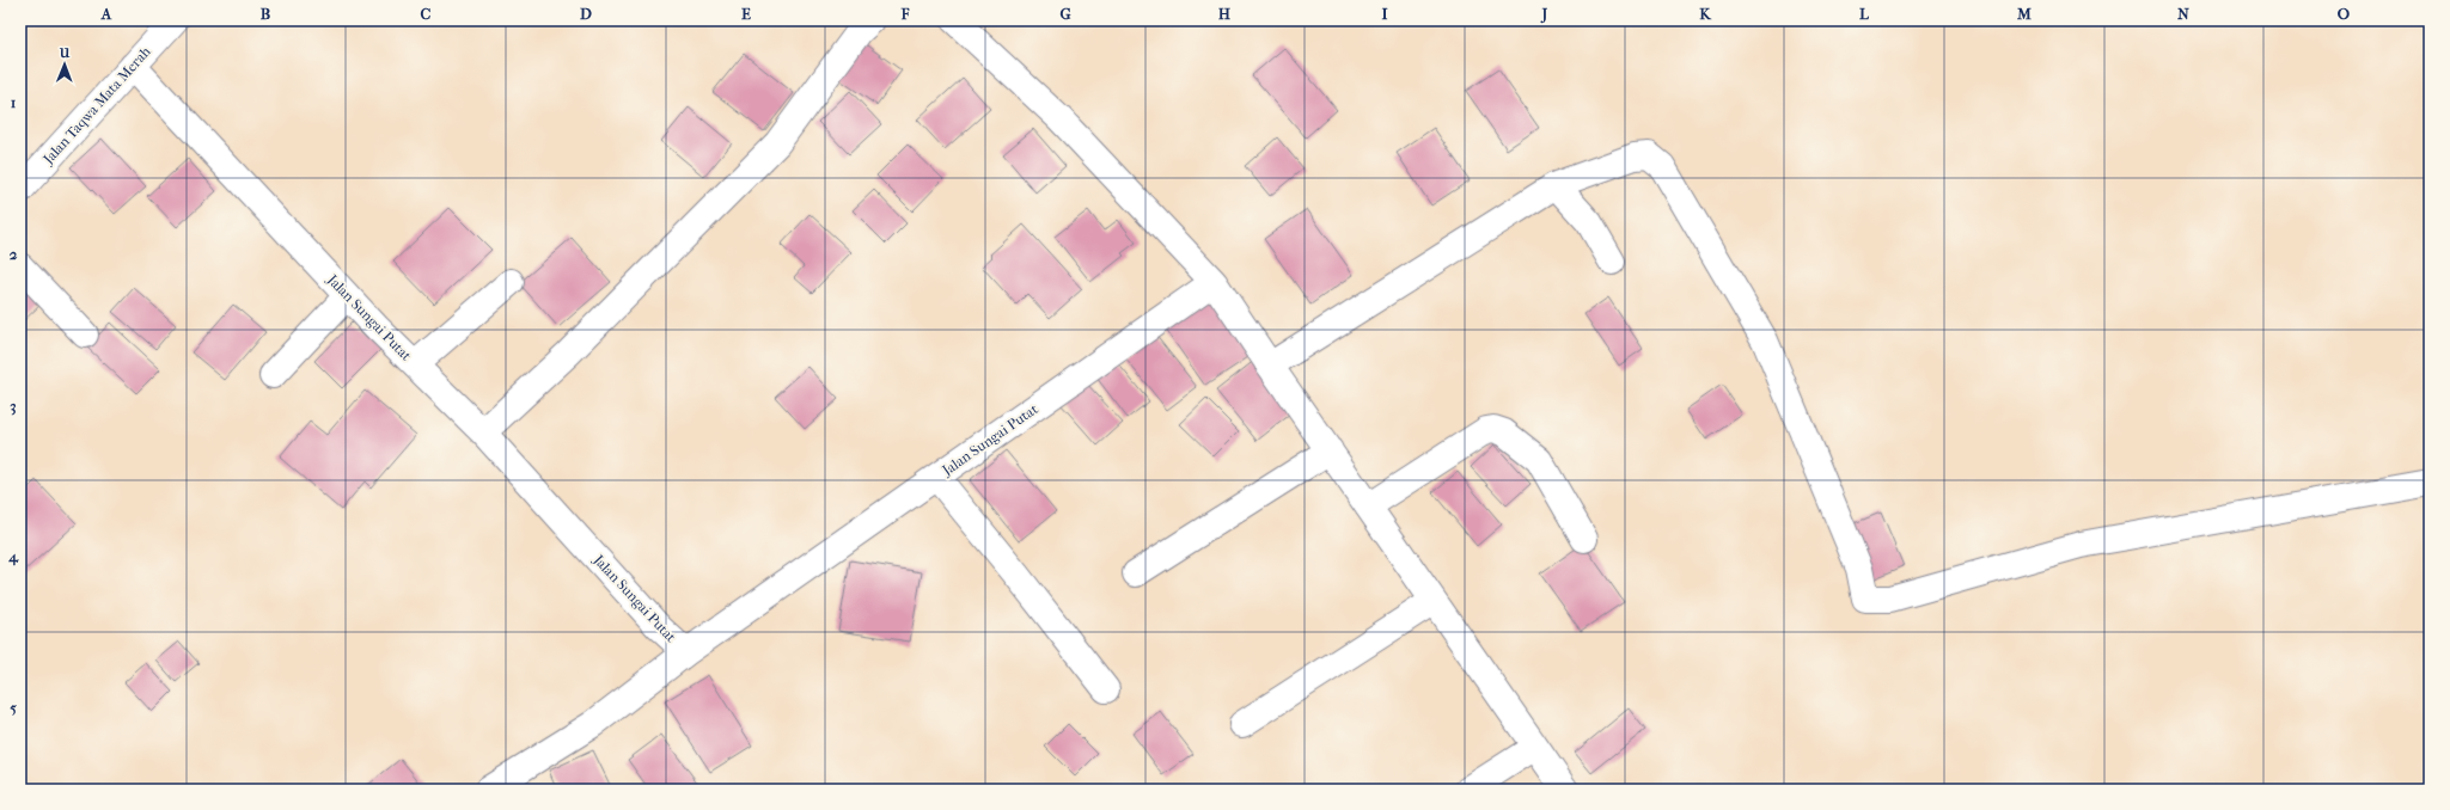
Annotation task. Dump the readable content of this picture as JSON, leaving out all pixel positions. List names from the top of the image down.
{
  "streets": {
    "street": ["Jalan Taqwa Mata Merah", "Jalan Sungai Putat"]
  },
  "crossings": [
    ["Jalan Taqwa Mata Merah", "Jalan Sungai Putat"]
  ],
  "north": "top",
  "grid": {
    "columns": [
      "A",
      "B",
      "C",
      "D",
      "E",
      "F",
      "G",
      "H",
      "I",
      "J",
      "K",
      "L",
      "M",
      "N",
      "O"
    ],
    "rows": [
      "1",
      "2",
      "3",
      "4",
      "5"
    ]
  }
}
